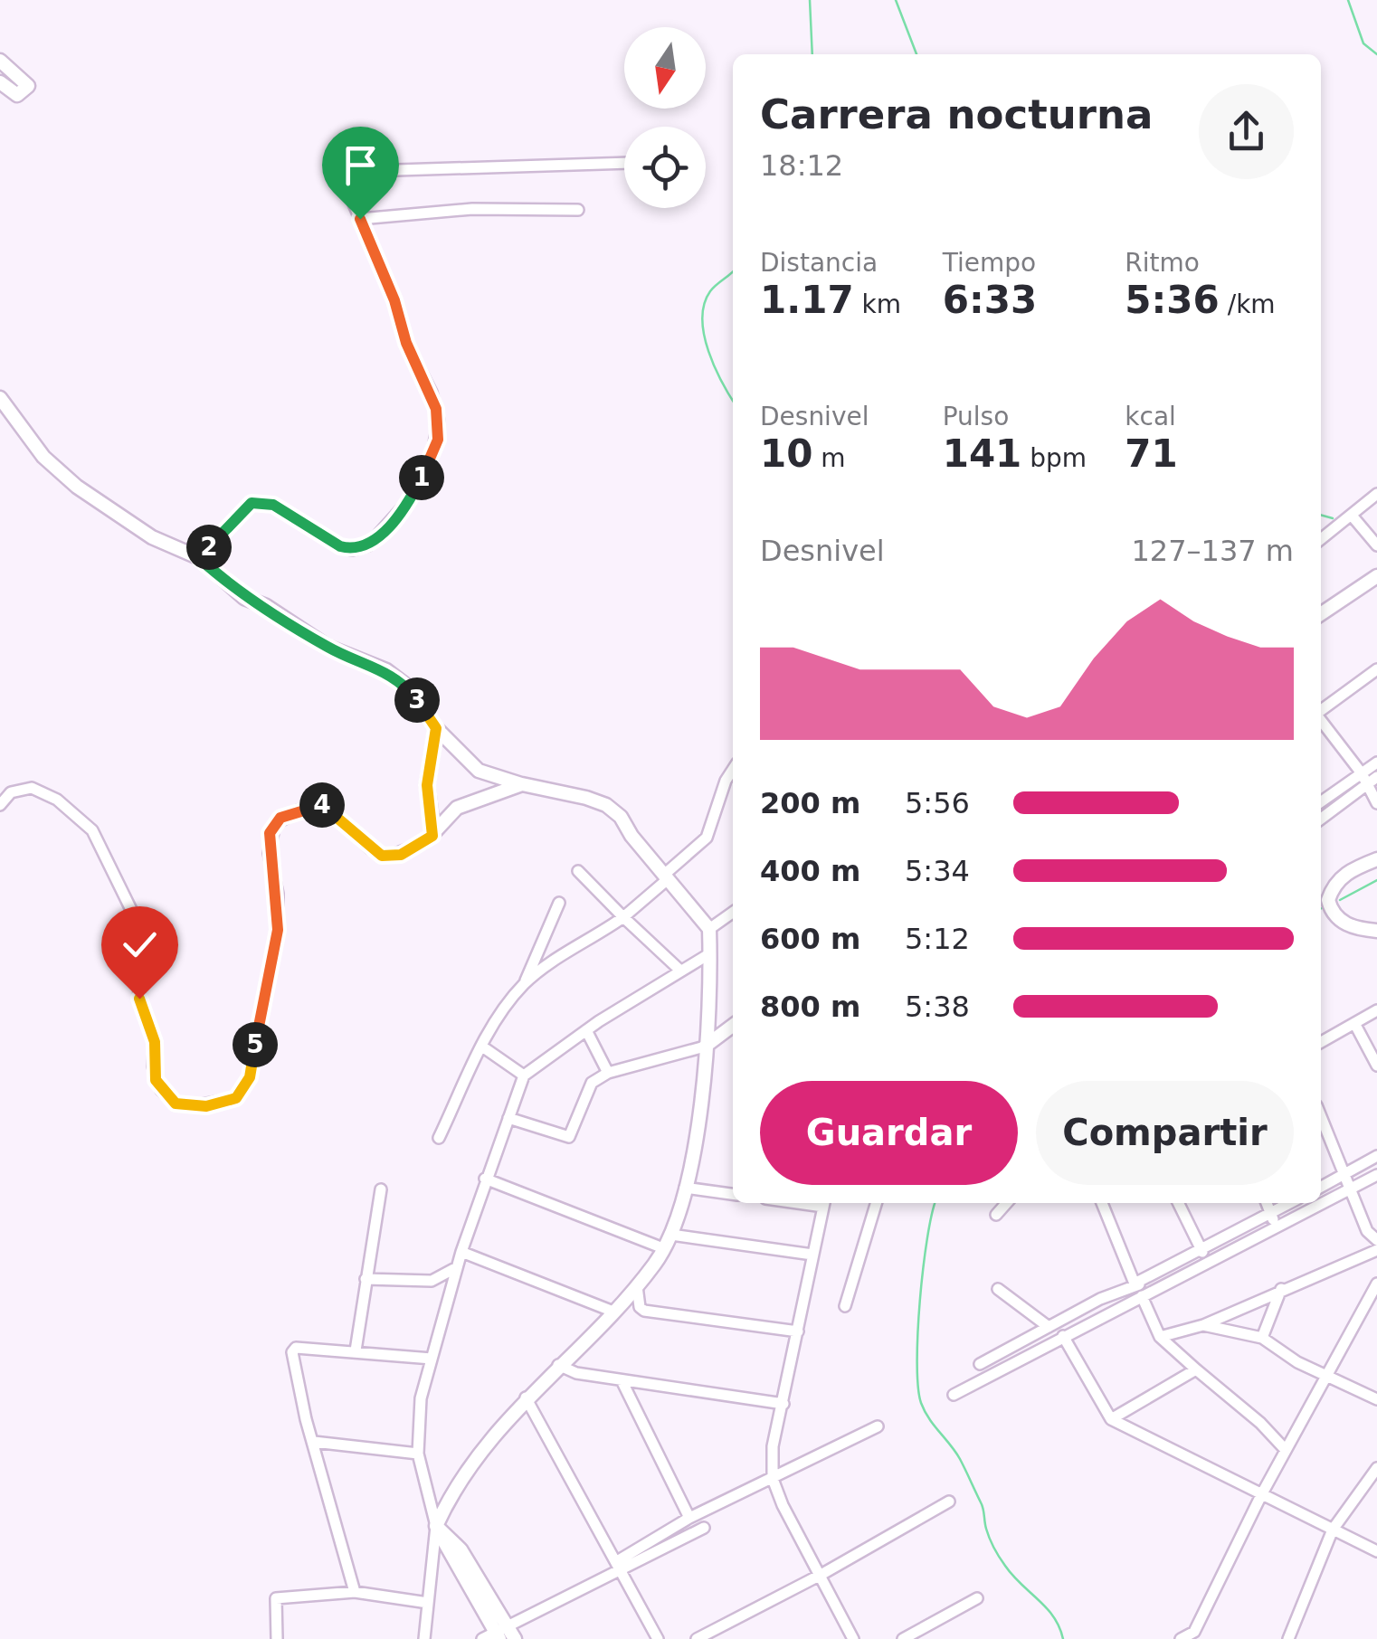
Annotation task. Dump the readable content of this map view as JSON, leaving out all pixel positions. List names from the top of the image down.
{
  "north": "bottom",
  "page": {
    "heading": ["Carrera nocturna", "18:12"],
    "stats": [
      ["Distancia", "1.17 km"],
      ["Tiempo", "6:33"],
      ["Ritmo", "5:36 /km"],
      ["Desnivel", "10 m"],
      ["Pulso", "141 bpm"],
      ["kcal", "71"]
    ],
    "pins": [
      "1",
      "2",
      "3",
      "4",
      "5"
    ],
    "chart": ["Desnivel", "127–137 m"],
    "list": [
      {
        "name": "200 m",
        "note": "5:56"
      },
      {
        "name": "400 m",
        "note": "5:34"
      },
      {
        "name": "600 m",
        "note": "5:12"
      },
      {
        "name": "800 m",
        "note": "5:38"
      }
    ],
    "buttons": ["Guardar", "Compartir"]
  }
}
